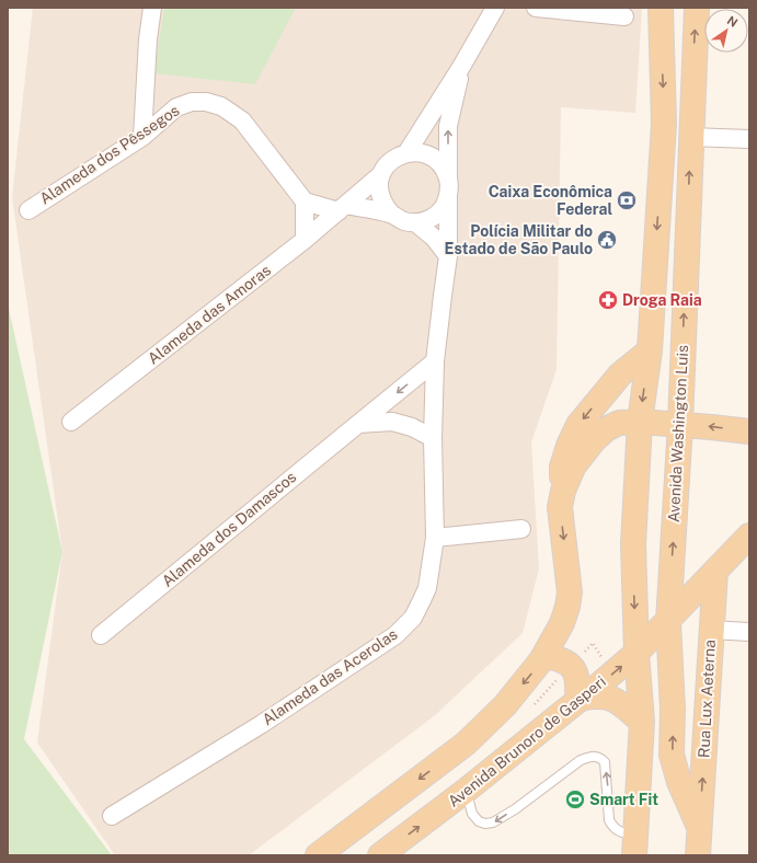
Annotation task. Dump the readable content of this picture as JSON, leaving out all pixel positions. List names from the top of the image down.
{
  "streets": {
    "main road": ["Avenida Washington Luis", "Rua Lux Aeterna", "Avenida Brunoro de Gasperi"],
    "street": [
      "Alameda dos Pêssegos",
      "Alameda das Amoras",
      "Alameda dos Damascos",
      "Alameda das Acerolas"
    ]
  },
  "crossings": [
    ["Alameda das Amoras", "Alameda das Acerolas"],
    ["Avenida Washington Luis", "Rua Lux Aeterna"],
    ["Avenida Washington Luis", "Avenida Brunoro de Gasperi"],
    ["Alameda dos Damascos", "Alameda das Acerolas"],
    ["Rua Lux Aeterna", "Avenida Brunoro de Gasperi"]
  ],
  "places": {
    "bank": ["Caixa Econômica Federal"],
    "public building": ["Polícia Militar do Estado de São Paulo"],
    "pharmacy": ["Droga Raia"],
    "sports": ["Smart Fit"]
  },
  "north": "top right"
}
